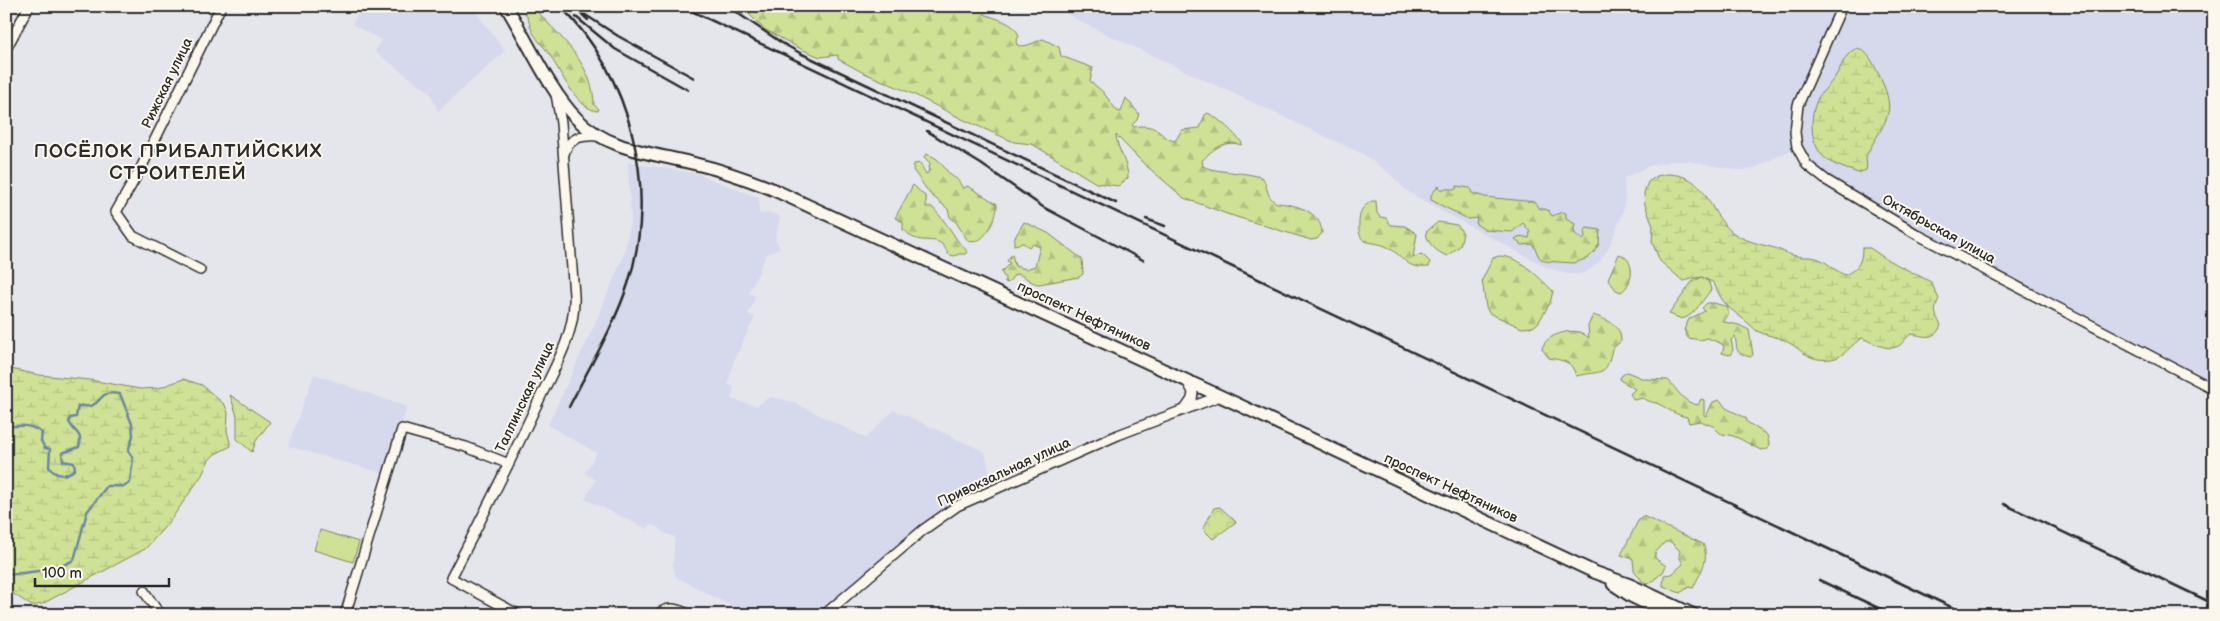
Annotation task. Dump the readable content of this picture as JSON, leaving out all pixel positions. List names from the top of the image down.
{
  "streets": {
    "main road": ["проспект Нефтяников"],
    "street": [
      "Рижская улица",
      "Октябрьская улица",
      "Таллинская улица",
      "Привокзальная улица"
    ]
  },
  "crossings": [
    ["проспект Нефтяников", "Таллинская улица"],
    ["проспект Нефтяников", "Привокзальная улица"]
  ],
  "districts": ["ПОСЁЛОК ПРИБАЛТИЙСКИХ СТРОИТЕЛЕЙ"],
  "scale_bar": "100 m"
}
